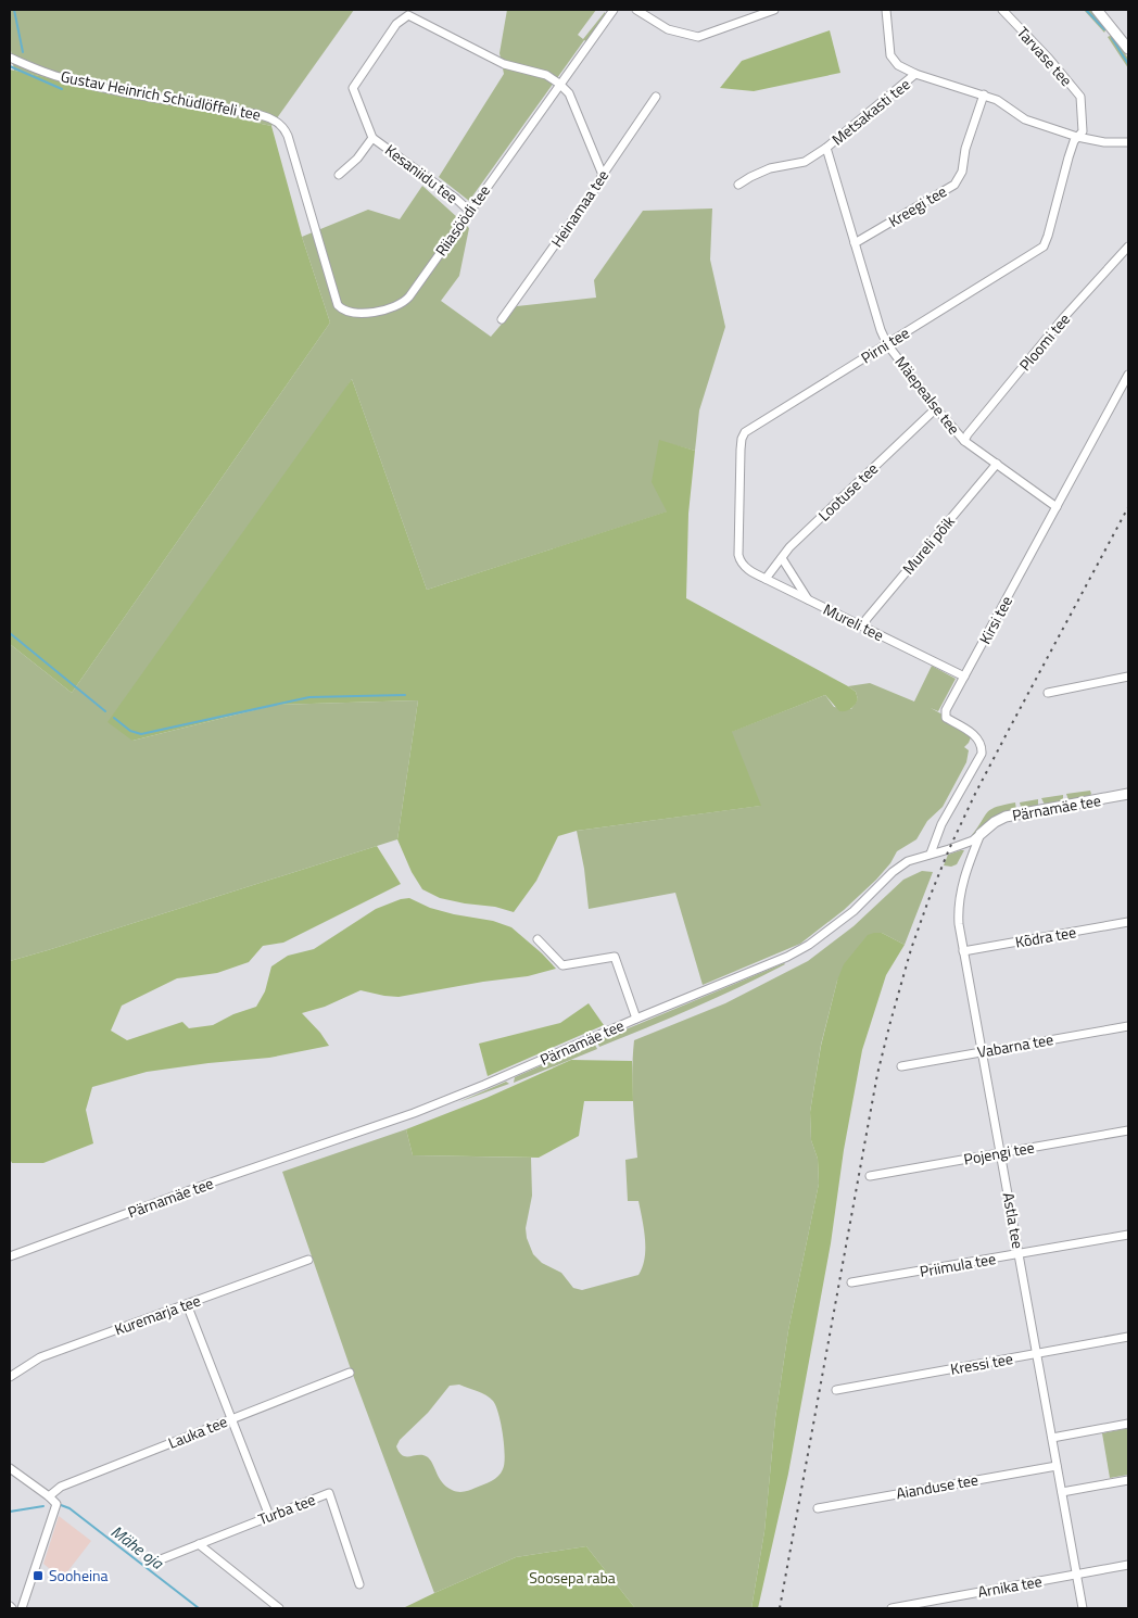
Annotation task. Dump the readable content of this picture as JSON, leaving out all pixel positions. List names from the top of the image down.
{
  "streets": {
    "main road": ["Pärnamäe tee"],
    "street": [
      "Tarvase tee",
      "Gustav Heinrich Schüdlöffeli tee",
      "Metsakasti tee",
      "Kesaniidu tee",
      "Kreegi tee",
      "Heinamaa tee",
      "Riiasöödi tee",
      "Ploomi tee",
      "Pirni tee",
      "Mäepealse tee",
      "Lootuse tee",
      "Mureli põik",
      "Kirsi tee",
      "Mureli tee",
      "Kõdra tee",
      "Vabarna tee",
      "Pojengi tee",
      "Astla tee",
      "Priimula tee",
      "Kuremarja tee",
      "Kressi tee",
      "Lauka tee",
      "Aianduse tee",
      "Turba tee",
      "Arnika tee"
    ]
  },
  "crossings": [
    ["Tarvase tee", "Metsakasti tee"],
    ["Tarvase tee", "Pirni tee"],
    ["Gustav Heinrich Schüdlöffeli tee", "Riiasöödi tee"],
    ["Metsakasti tee", "Kreegi tee"],
    ["Metsakasti tee", "Pirni tee"],
    ["Metsakasti tee", "Mäepealse tee"],
    ["Kesaniidu tee", "Riiasöödi tee"],
    ["Kreegi tee", "Mäepealse tee"],
    ["Ploomi tee", "Mäepealse tee"],
    ["Pirni tee", "Mäepealse tee"],
    ["Pirni tee", "Mureli tee"],
    ["Mäepealse tee", "Lootuse tee"],
    ["Mäepealse tee", "Mureli põik"],
    ["Mäepealse tee", "Kirsi tee"],
    ["Lootuse tee", "Mureli tee"],
    ["Mureli põik", "Mureli tee"],
    ["Kirsi tee", "Mureli tee"],
    ["Kirsi tee", "Pärnamäe tee"],
    ["Pärnamäe tee", "Astla tee"],
    ["Kõdra tee", "Astla tee"],
    ["Vabarna tee", "Astla tee"],
    ["Pojengi tee", "Astla tee"],
    ["Astla tee", "Priimula tee"],
    ["Astla tee", "Kressi tee"],
    ["Astla tee", "Aianduse tee"],
    ["Astla tee", "Arnika tee"]
  ],
  "water": ["Mähe oja"],
  "parks": ["Soosepa raba"],
  "places": {
    "transit": ["Sooheina"]
  }
}
